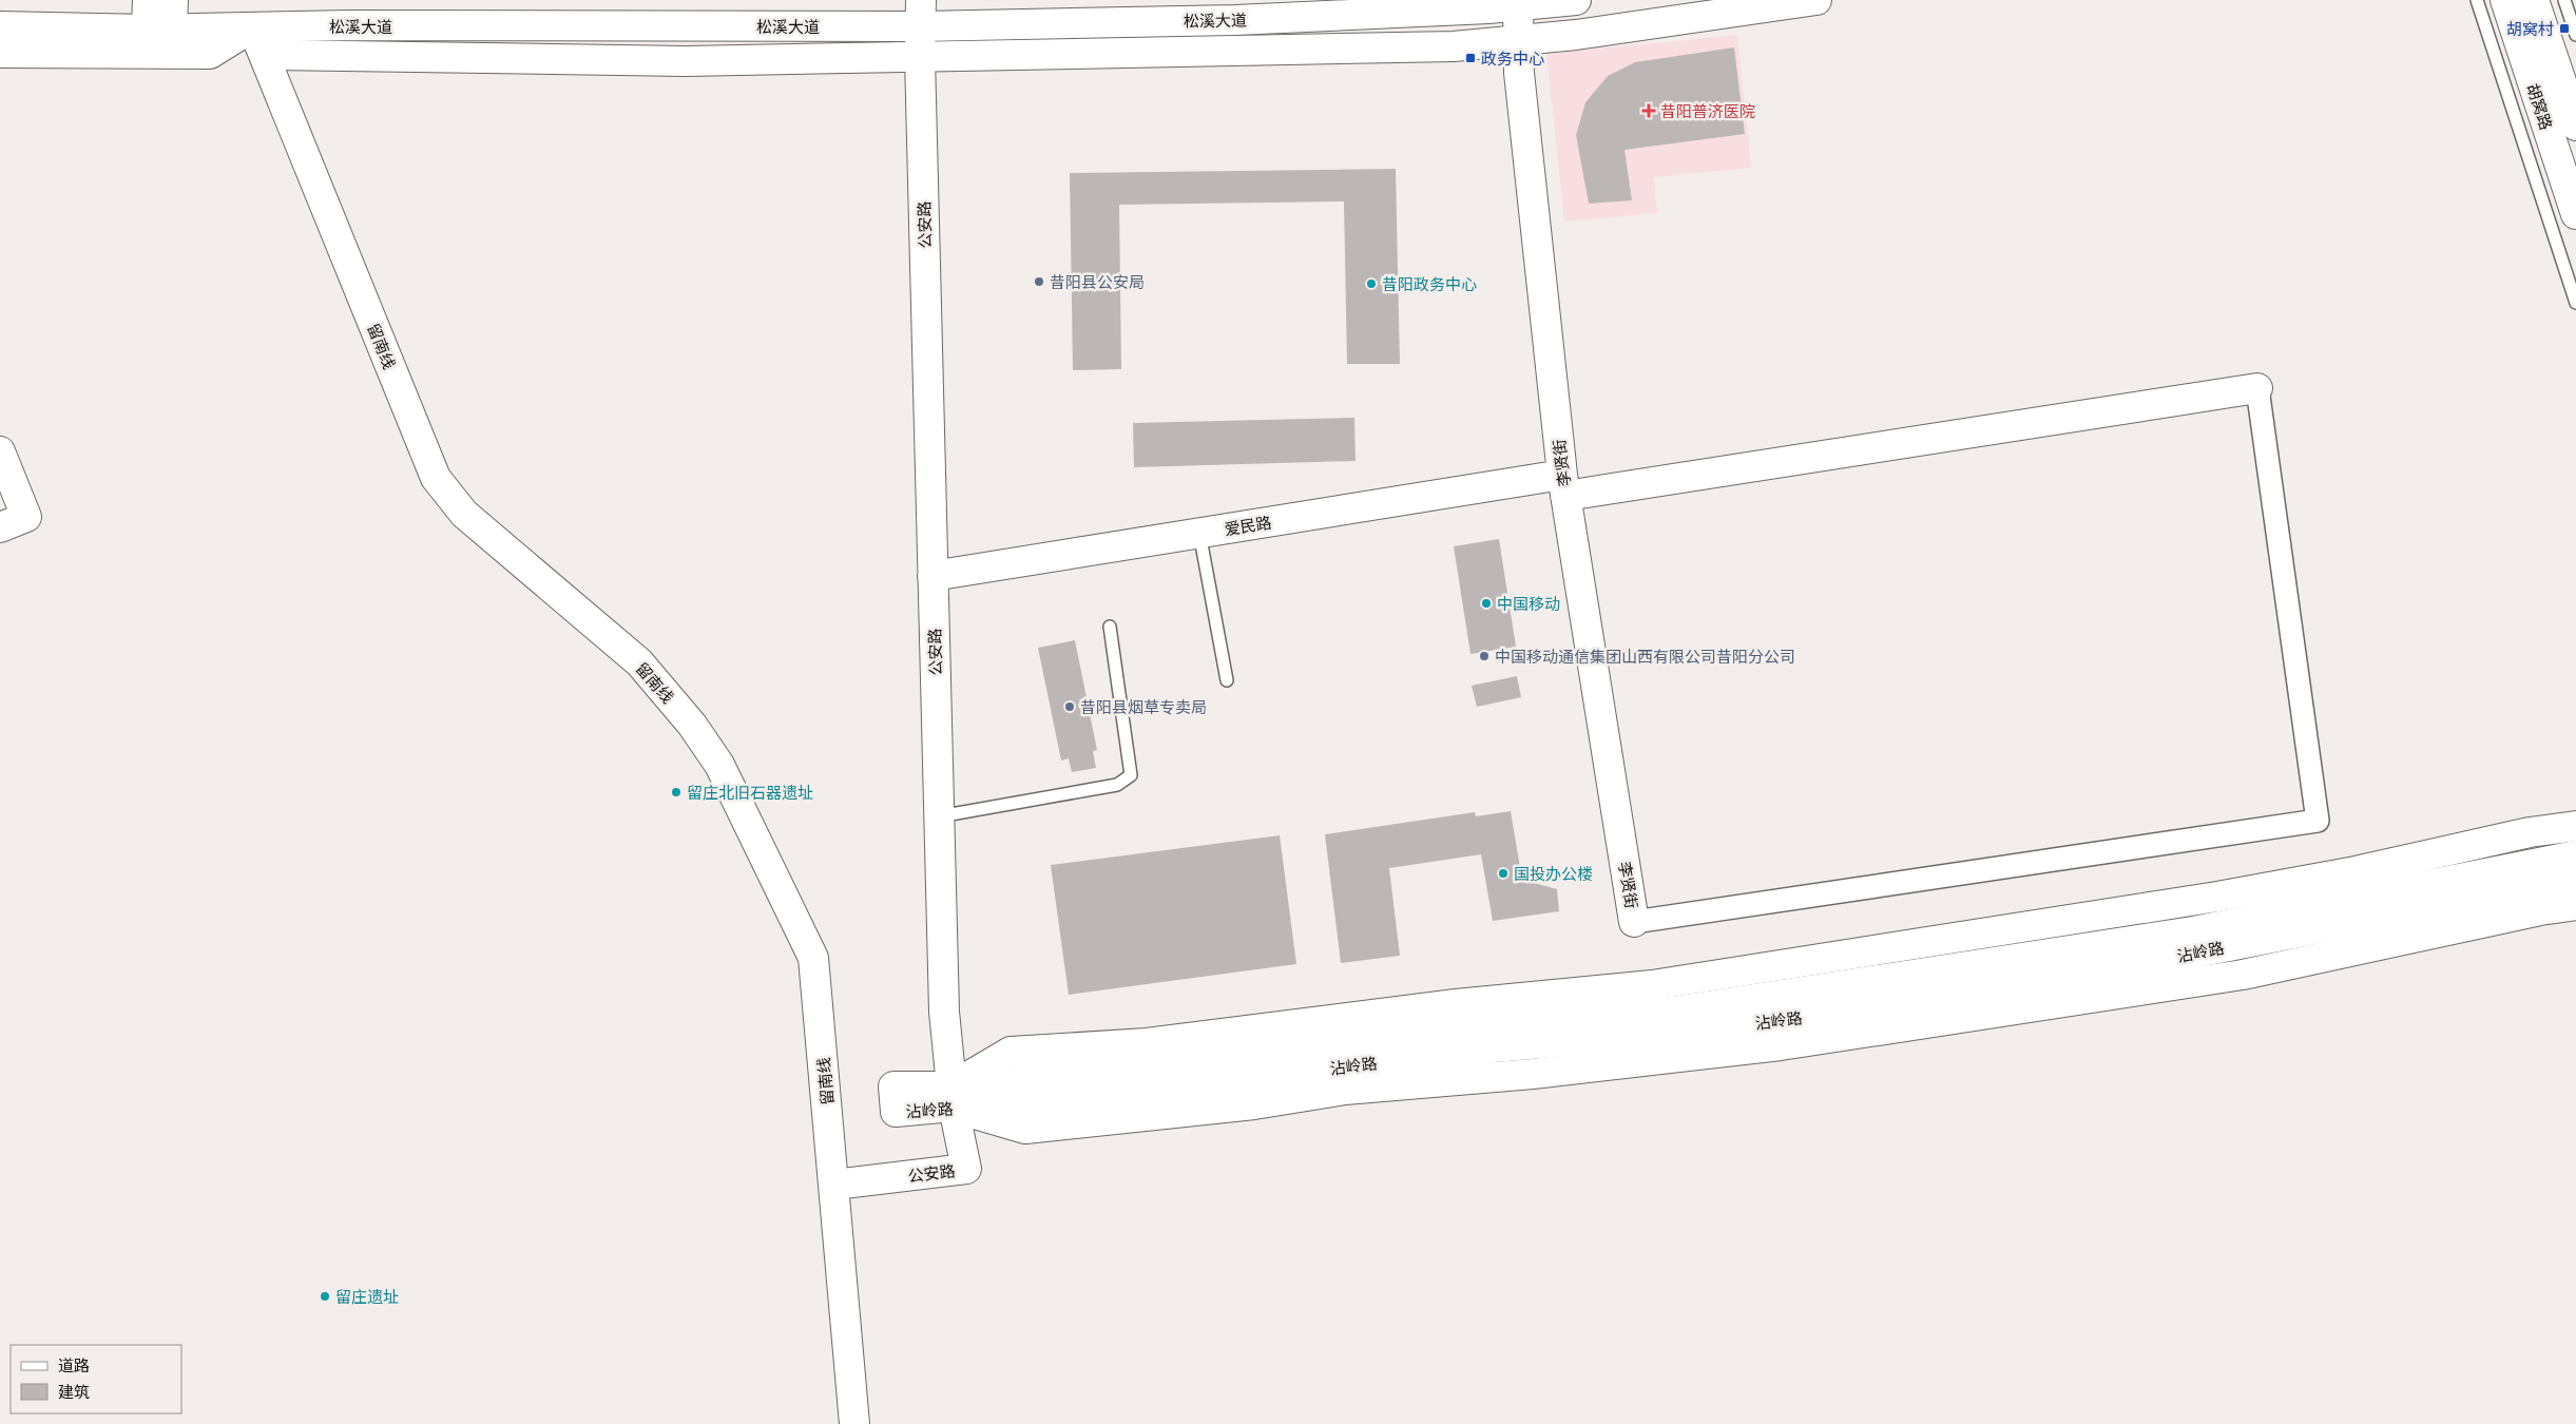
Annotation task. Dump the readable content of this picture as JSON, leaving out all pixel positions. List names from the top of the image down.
{
  "streets": {
    "main road": [
      "松溪大道",
      "胡窝路",
      "公安路",
      "留南线",
      "李贤街",
      "爱民路",
      "沾岭路"
    ]
  },
  "crossings": [
    ["松溪大道", "公安路"],
    ["松溪大道", "留南线"],
    ["松溪大道", "李贤街"],
    ["公安路", "留南线"],
    ["公安路", "爱民路"],
    ["公安路", "沾岭路"],
    ["李贤街", "爱民路"]
  ],
  "places": {
    "transit": ["胡窝村", "政务中心"],
    "health": ["昔阳普济医院"],
    "other": [
      "昔阳县公安局",
      "昔阳政务中心",
      "中国移动",
      "中国移动通信集团山西有限公司昔阳分公司",
      "昔阳县烟草专卖局",
      "留庄北旧石器遗址",
      "国投办公楼",
      "留庄遗址"
    ]
  },
  "legend": ["道路", "建筑"]
}
